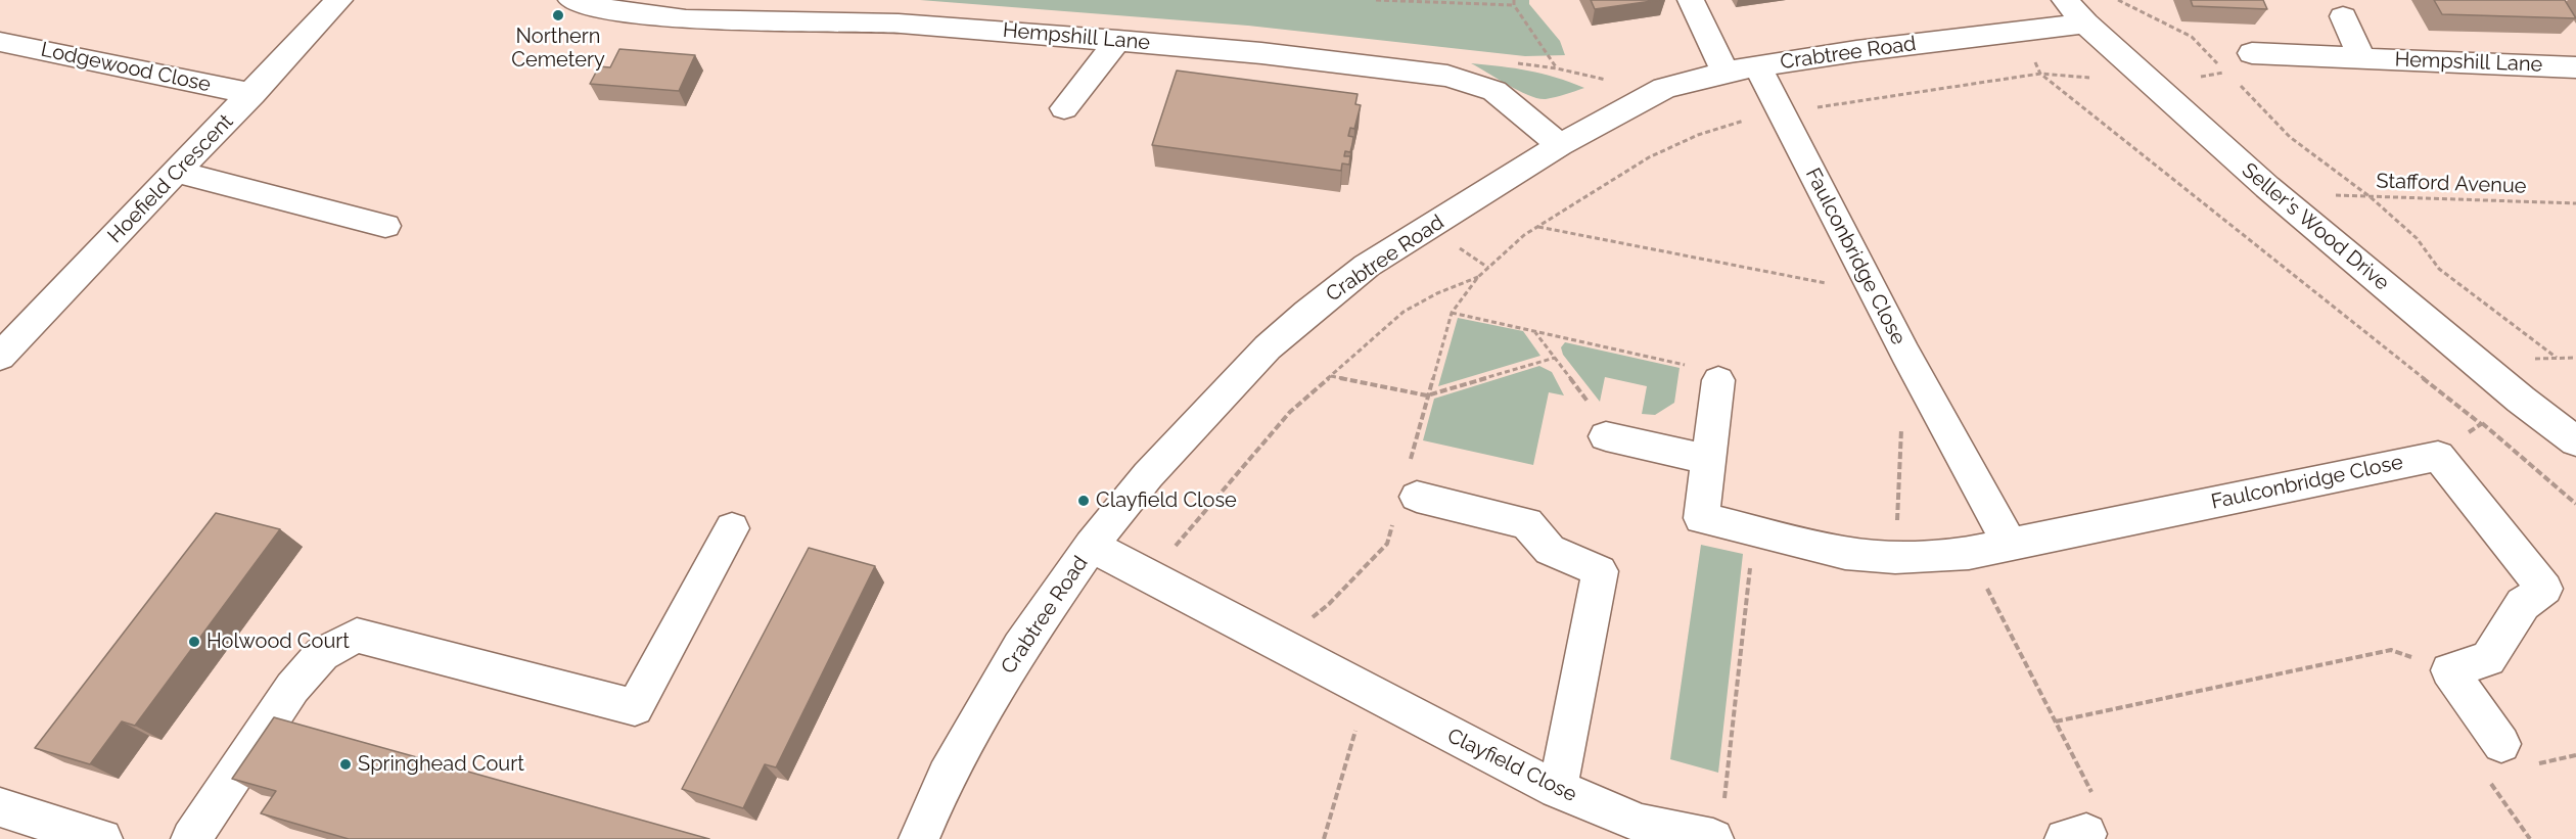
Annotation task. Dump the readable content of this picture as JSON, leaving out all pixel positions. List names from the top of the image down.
{
  "streets": {
    "street": [
      "Hempshill Lane",
      "Crabtree Road",
      "Lodgewood Close",
      "Hoefield Crescent",
      "Seller's Wood Drive",
      "Faulconbridge Close",
      "Clayfield Close"
    ],
    "path": ["Stafford Avenue"]
  },
  "crossings": [
    ["Hempshill Lane", "Crabtree Road"],
    ["Crabtree Road", "Seller's Wood Drive"],
    ["Crabtree Road", "Faulconbridge Close"],
    ["Crabtree Road", "Clayfield Close"],
    ["Lodgewood Close", "Hoefield Crescent"]
  ],
  "places": [
    "Northern Cemetery",
    "Clayfield Close",
    "Holwood Court",
    "Springhead Court"
  ]
}
